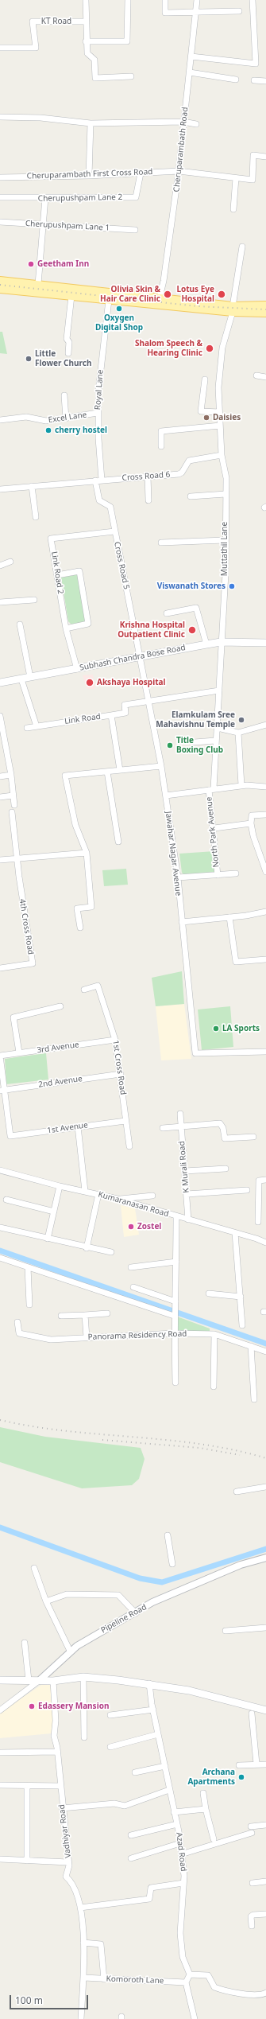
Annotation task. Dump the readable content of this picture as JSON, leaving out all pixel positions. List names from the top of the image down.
{
  "streets": {
    "main road": ["Subhash Chandra Bose Road"],
    "street": [
      "KT Road",
      "Cheruparambath Road",
      "Cheruparambath First Cross Road",
      "Cherupushpam Lane 2",
      "Cherupushpam Lane 1",
      "Royal Lane",
      "Excel Lane",
      "Cross Road 6",
      "Muttathil Lane",
      "Cross Road 5",
      "Link Road 2",
      "Link Road",
      "North Park Avenue",
      "Jawahar Nagar Avenue",
      "4th Cross Road",
      "3rd Avenue",
      "1st Cross Road",
      "2nd Avenue",
      "1st Avenue",
      "K Murali Road",
      "Kumaranasan Road",
      "Panorama Residency Road",
      "Pipeline Road",
      "Vadhiyar Road",
      "Azad Road",
      "Komoroth Lane"
    ]
  },
  "crossings": [
    ["Cheruparambath Road", "Cheruparambath First Cross Road"],
    ["Cheruparambath First Cross Road", "Cherupushpam Lane 2"],
    ["Royal Lane", "Excel Lane"],
    ["Royal Lane", "Cross Road 6"],
    ["Cross Road 6", "Muttathil Lane"],
    ["Cross Road 6", "Cross Road 5"],
    ["Muttathil Lane", "Subhash Chandra Bose Road"],
    ["Muttathil Lane", "North Park Avenue"],
    ["Cross Road 5", "Link Road 2"],
    ["Cross Road 5", "Subhash Chandra Bose Road"],
    ["Cross Road 5", "Jawahar Nagar Avenue"],
    ["Link Road 2", "Subhash Chandra Bose Road"],
    ["Subhash Chandra Bose Road", "Jawahar Nagar Avenue"],
    ["3rd Avenue", "1st Cross Road"],
    ["1st Cross Road", "2nd Avenue"],
    ["1st Cross Road", "1st Avenue"],
    ["2nd Avenue", "1st Avenue"],
    ["K Murali Road", "Kumaranasan Road"],
    ["Vadhiyar Road", "Komoroth Lane"]
  ],
  "places": [
    "Geetham Inn",
    "Olivia Skin & Hair Care Clinic",
    "Lotus Eye Hospital",
    "Oxygen Digital Shop",
    "Shalom Speech & Hearing Clinic",
    "Little Flower Church",
    "Daisies",
    "cherry hostel",
    "Viswanath Stores",
    "Krishna Hospital Outpatient Clinic",
    "Akshaya Hospital",
    "Elamkulam Sree Mahavishnu Temple",
    "Title Boxing Club",
    "LA Sports",
    "Zostel",
    "Edassery Mansion",
    "Archana Apartments"
  ],
  "scale_bar": "100 m"
}
